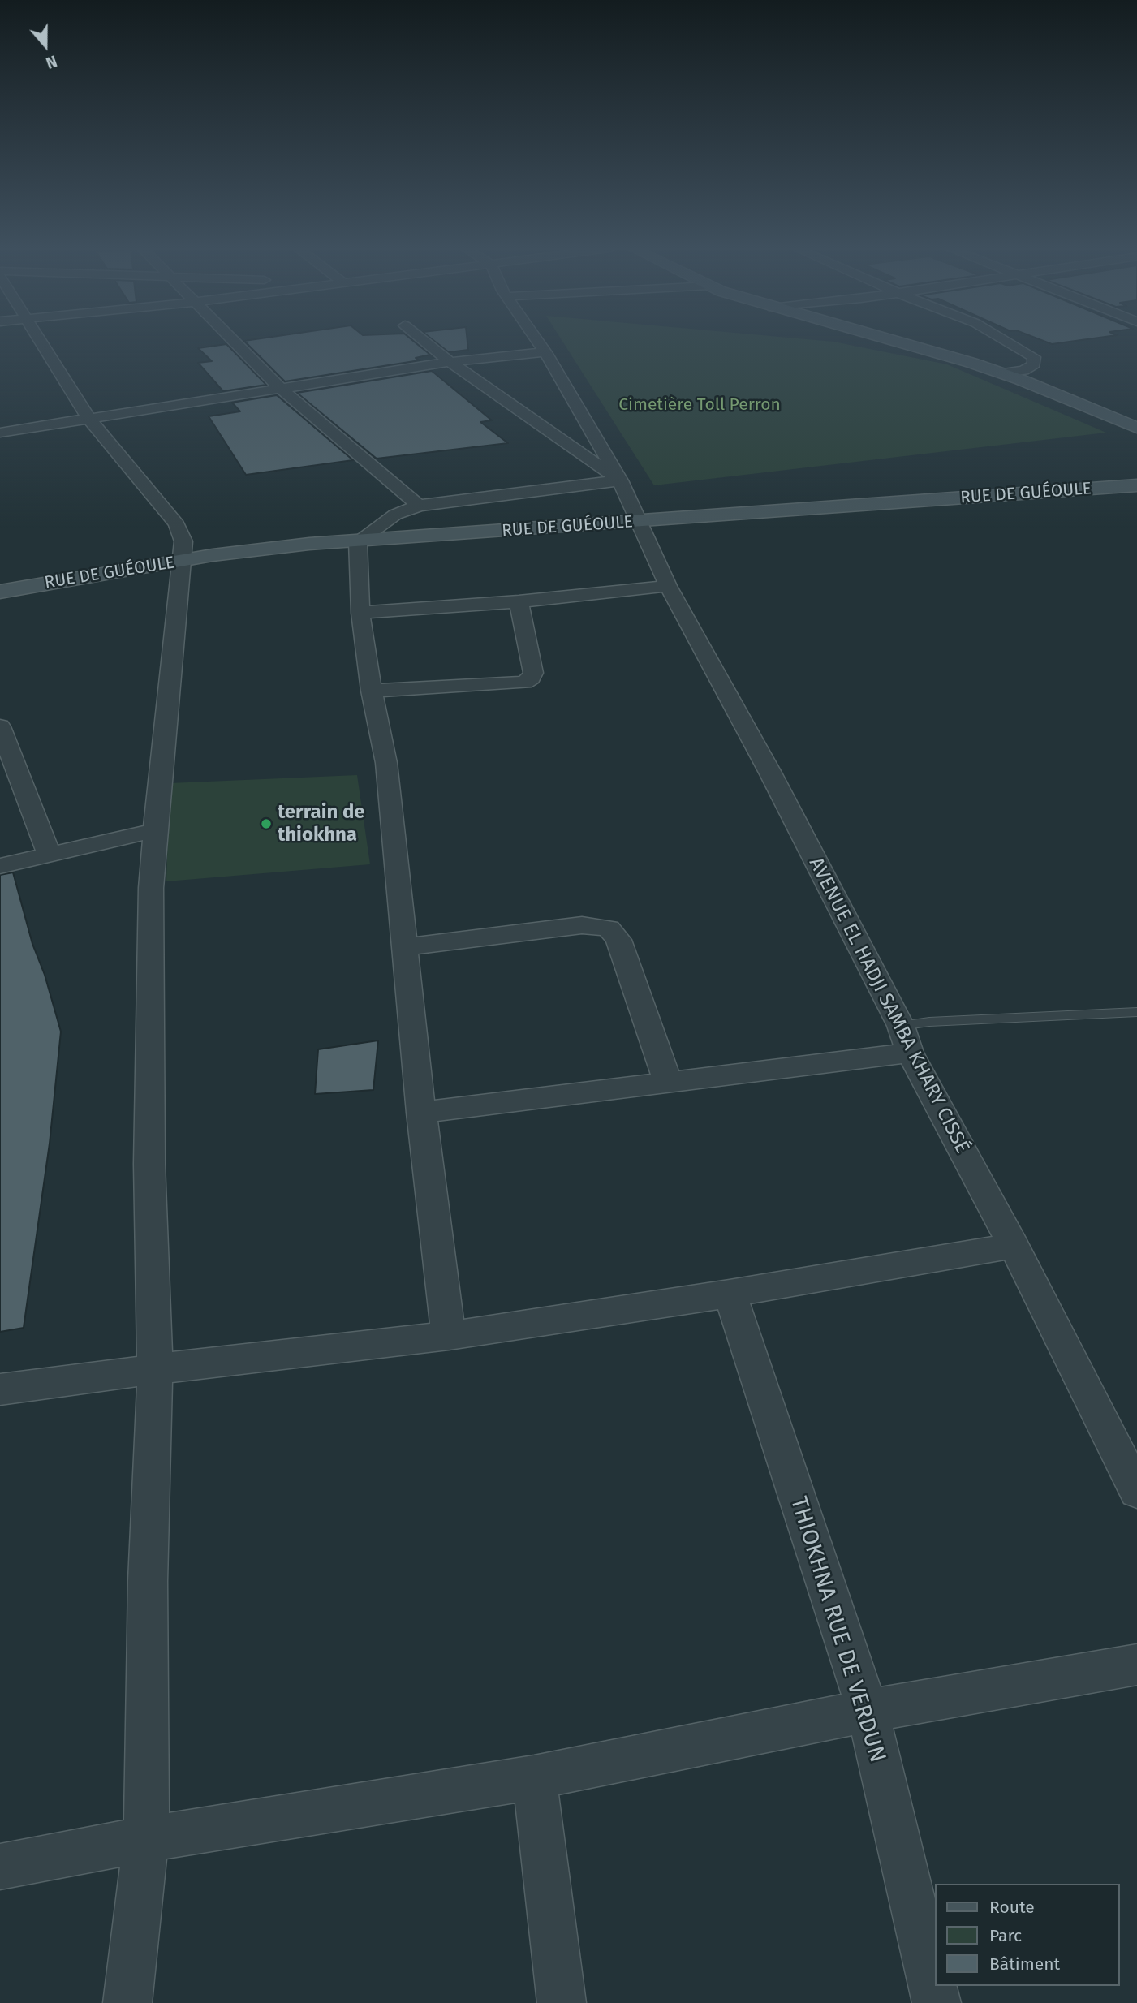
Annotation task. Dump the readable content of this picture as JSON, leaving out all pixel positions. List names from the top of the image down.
{
  "streets": {
    "main road": ["RUE DE GUÉOULE"],
    "street": ["AVENUE EL HADJI SAMBA KHARY CISSÉ", "THIOKHNA RUE DE VERDUN"]
  },
  "crossings": [
    ["RUE DE GUÉOULE", "AVENUE EL HADJI SAMBA KHARY CISSÉ"]
  ],
  "parks": ["Cimetière Toll Perron"],
  "places": ["terrain de thiokhna"],
  "legend": ["Route", "Parc", "Bâtiment"],
  "north": "bottom"
}
